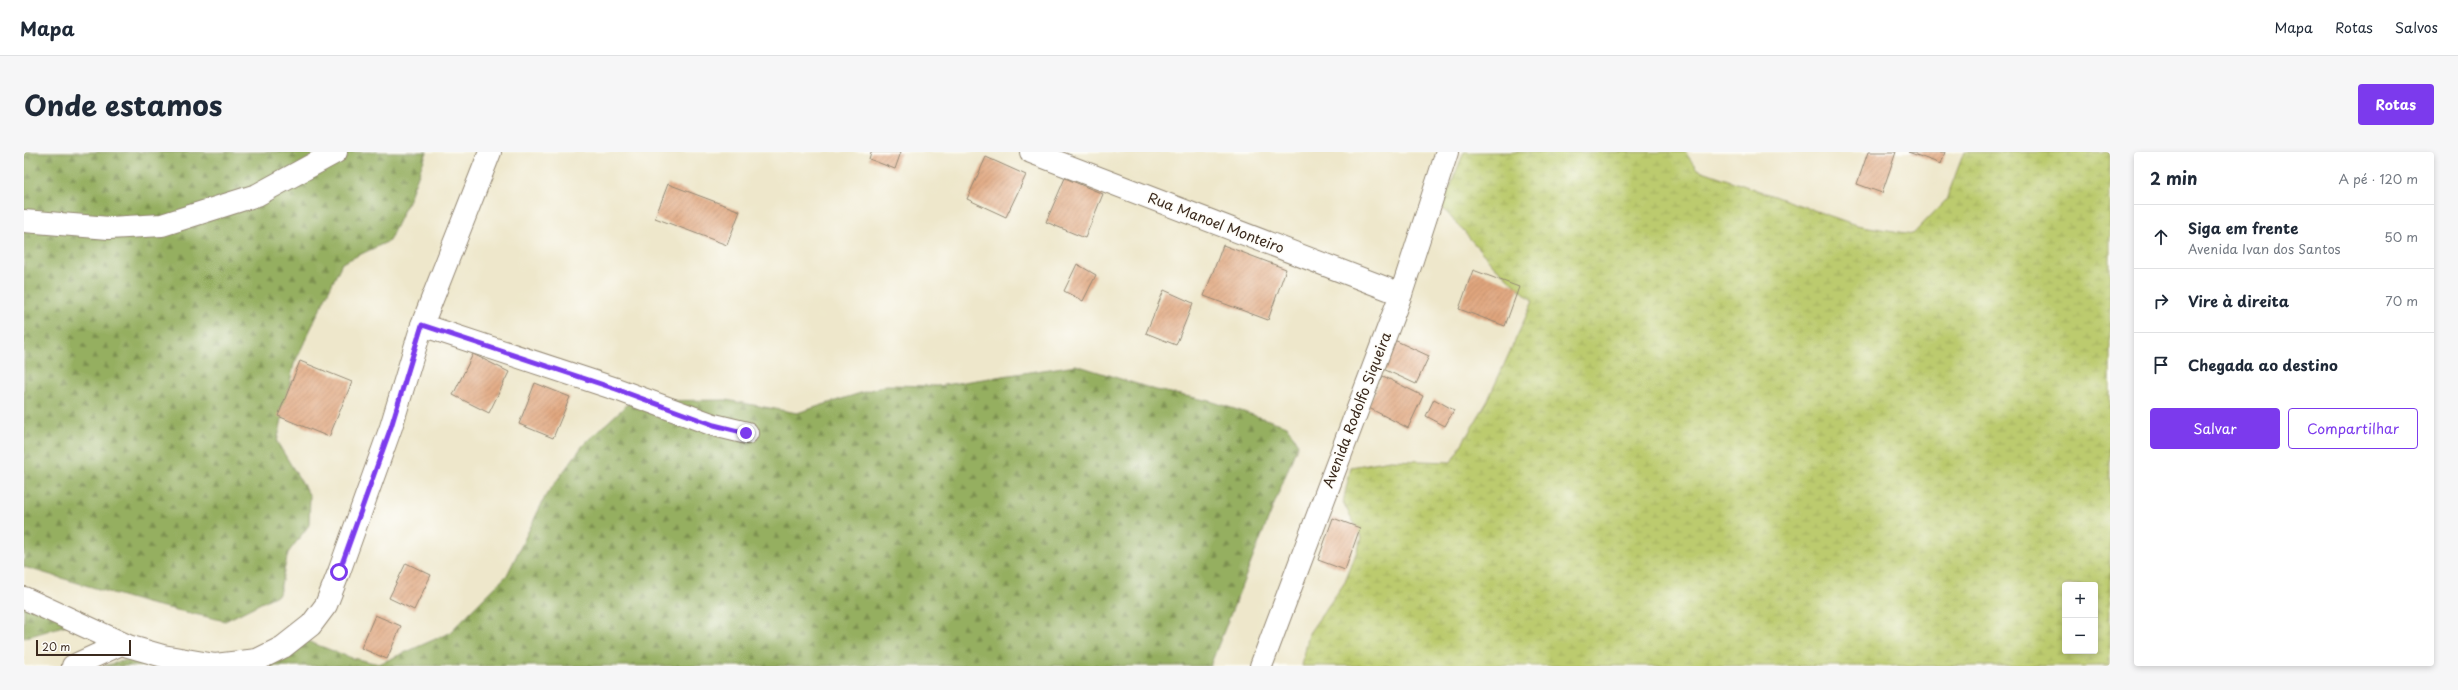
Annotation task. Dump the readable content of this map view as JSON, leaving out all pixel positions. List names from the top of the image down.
{
  "streets": {
    "street": ["Rua Manoel Monteiro", "Avenida Rodolfo Siqueira"]
  },
  "crossings": [
    ["Rua Manoel Monteiro", "Avenida Rodolfo Siqueira"]
  ],
  "scale_bar": "20 m",
  "page": {
    "header": "Mapa",
    "nav": ["Mapa", "Rotas", "Salvos"],
    "title": "Onde estamos",
    "buttons": [
      "Rotas",
      ["Salvar", "Compartilhar"]
    ],
    "heading": ["2 min", "A pé · 120 m"],
    "list": [
      ["Siga em frente", "Avenida Ivan dos Santos", "50 m"],
      ["Vire à direita", "70 m"],
      "Chegada ao destino"
    ],
    "map_buttons": ["+", "−"],
    "scale": "20 m"
  }
}
